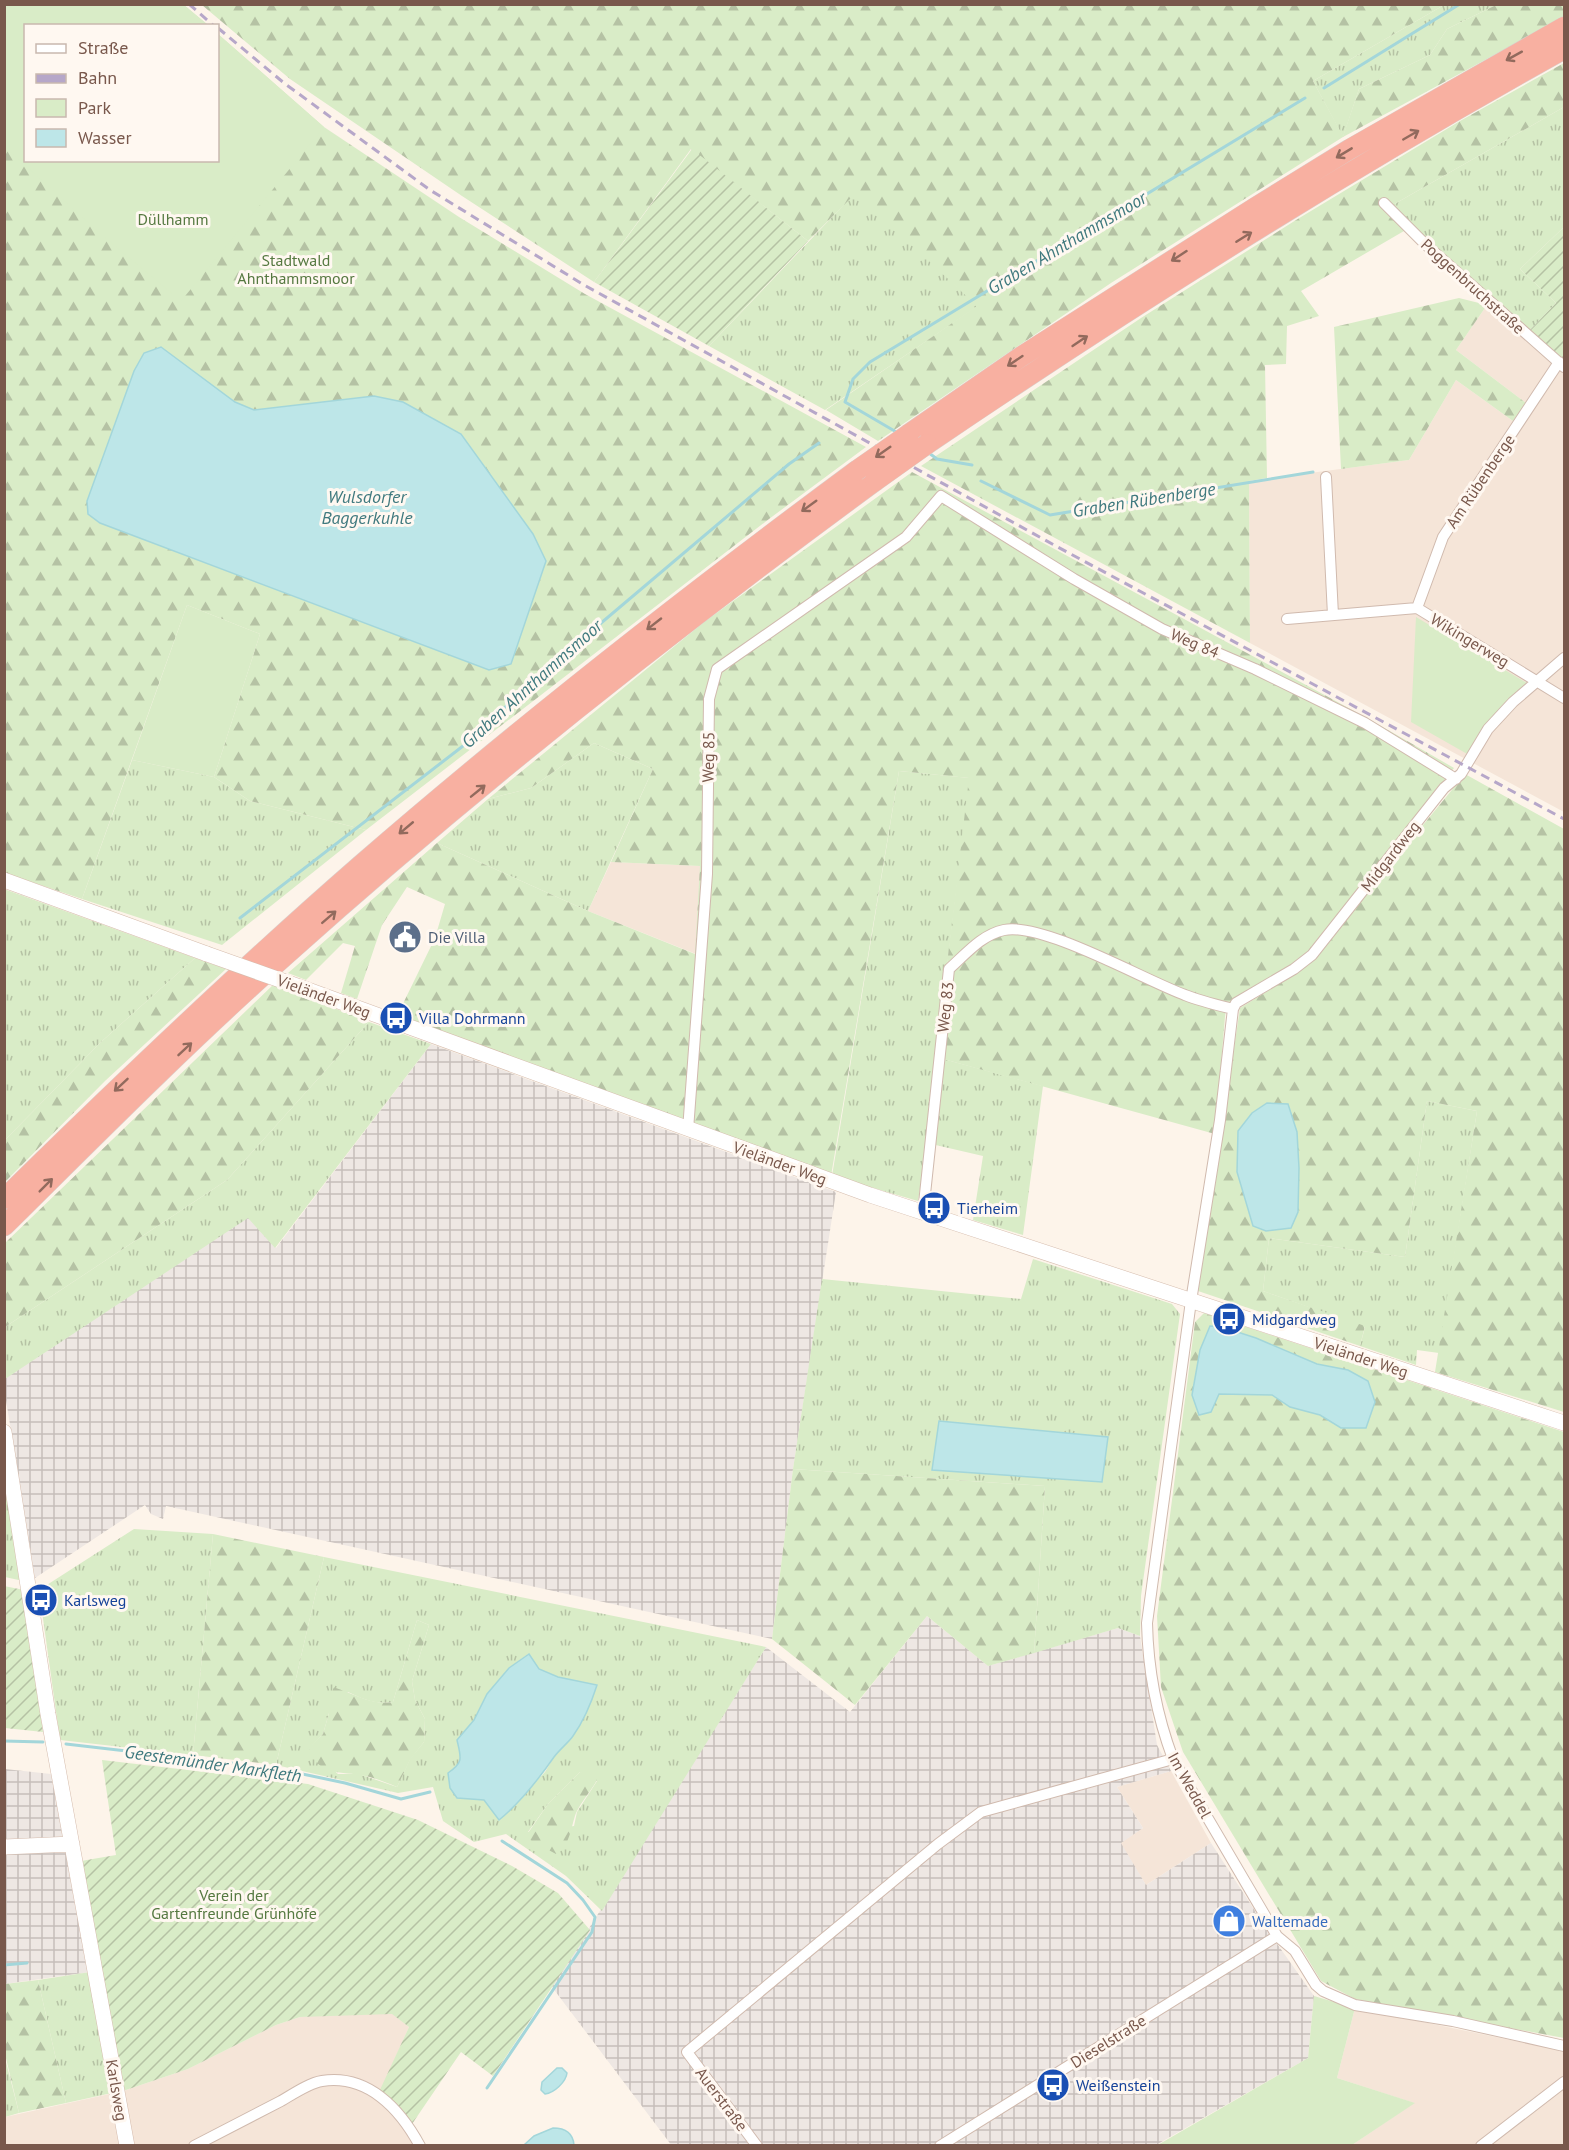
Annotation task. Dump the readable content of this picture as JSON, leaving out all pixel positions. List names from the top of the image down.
{
  "streets": {
    "street": [
      "Poggenbruchstraße",
      "Am Rübenberge",
      "Wikingerweg",
      "Weg 84",
      "Weg 85",
      "Midgardweg",
      "Vieländer Weg",
      "Weg 83",
      "Im Weddel",
      "Dieselstraße",
      "Karlsweg",
      "Auerstraße"
    ]
  },
  "crossings": [
    ["Poggenbruchstraße", "Am Rübenberge"],
    ["Am Rübenberge", "Wikingerweg"],
    ["Wikingerweg", "Midgardweg"],
    ["Weg 84", "Weg 85"],
    ["Weg 84", "Midgardweg"],
    ["Weg 85", "Vieländer Weg"],
    ["Midgardweg", "Weg 83"],
    ["Vieländer Weg", "Weg 83"],
    ["Vieländer Weg", "Im Weddel"],
    ["Im Weddel", "Dieselstraße"],
    ["Im Weddel", "Auerstraße"]
  ],
  "water": [
    "Graben Ahnthammsmoor",
    "Wulsdorfer Baggerkuhle",
    "Graben Rübenberge",
    "Geestemünder Markfleth"
  ],
  "parks": ["Düllhamm", "Stadtwald Ahnthammsmoor", "Verein der Gartenfreunde Grünhöfe"],
  "places": {
    "public building": ["Die Villa"],
    "bus stop": [
      "Villa Dohrmann",
      "Tierheim",
      "Midgardweg",
      "Karlsweg",
      "Weißenstein"
    ],
    "shop": ["Waltemade"]
  },
  "legend": [
    "Straße",
    "Bahn",
    "Park",
    "Wasser"
  ]
}
